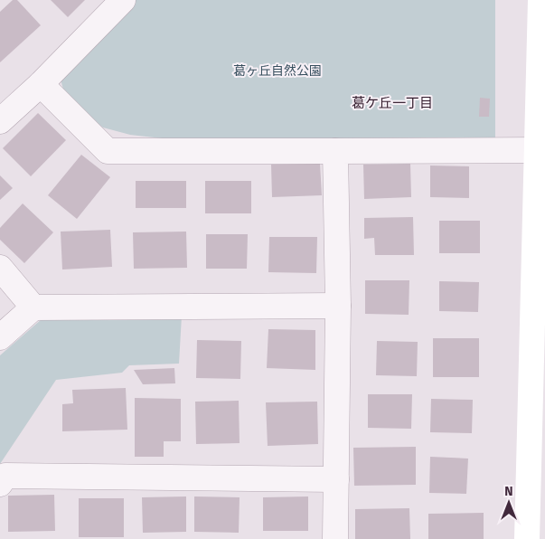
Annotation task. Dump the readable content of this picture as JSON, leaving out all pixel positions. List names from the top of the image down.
{
  "districts": ["葛ケ丘一丁目"],
  "parks": ["葛ヶ丘自然公園"],
  "north": "top"
}
